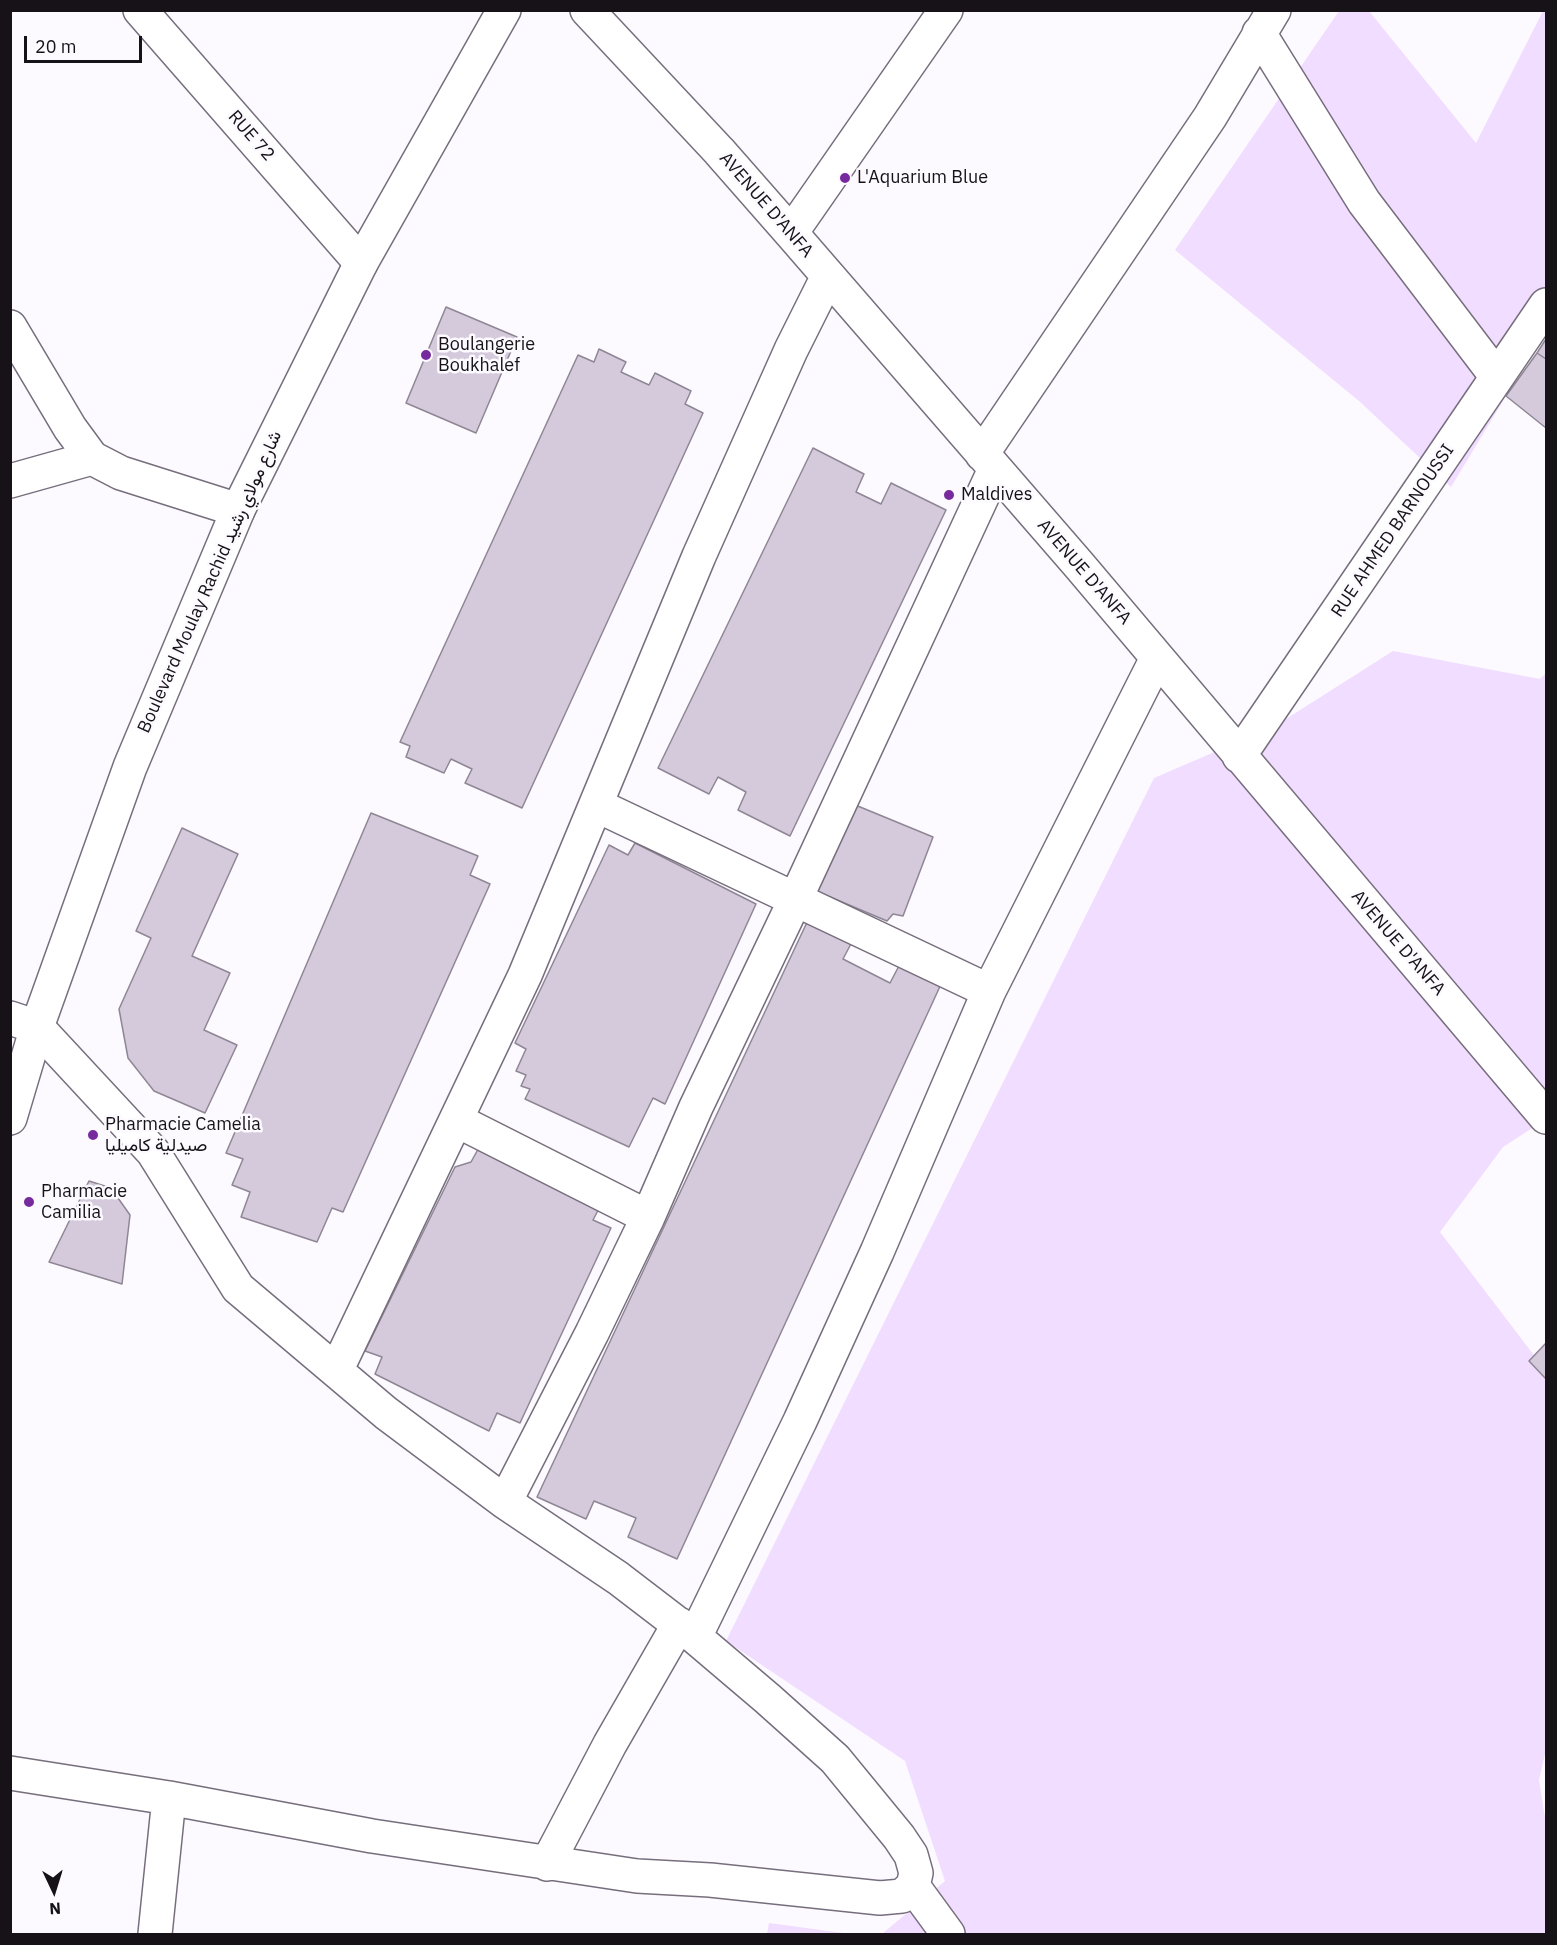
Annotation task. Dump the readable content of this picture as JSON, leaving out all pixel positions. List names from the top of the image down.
{
  "streets": {
    "street": [
      "RUE 72",
      "AVENUE D'ANFA",
      "RUE AHMED BARNOUSSI",
      "Boulevard Moulay Rachid شارع مولاي رشيد"
    ]
  },
  "crossings": [
    ["RUE 72", "Boulevard Moulay Rachid شارع مولاي رشيد"],
    ["AVENUE D'ANFA", "RUE AHMED BARNOUSSI"]
  ],
  "places": [
    "L'Aquarium Blue",
    "Boulangerie Boukhalef",
    "Maldives",
    "Pharmacie Camelia صيدلية كاميليا",
    "Pharmacie Camilia"
  ],
  "scale_bar": "20 m",
  "north": "bottom"
}
